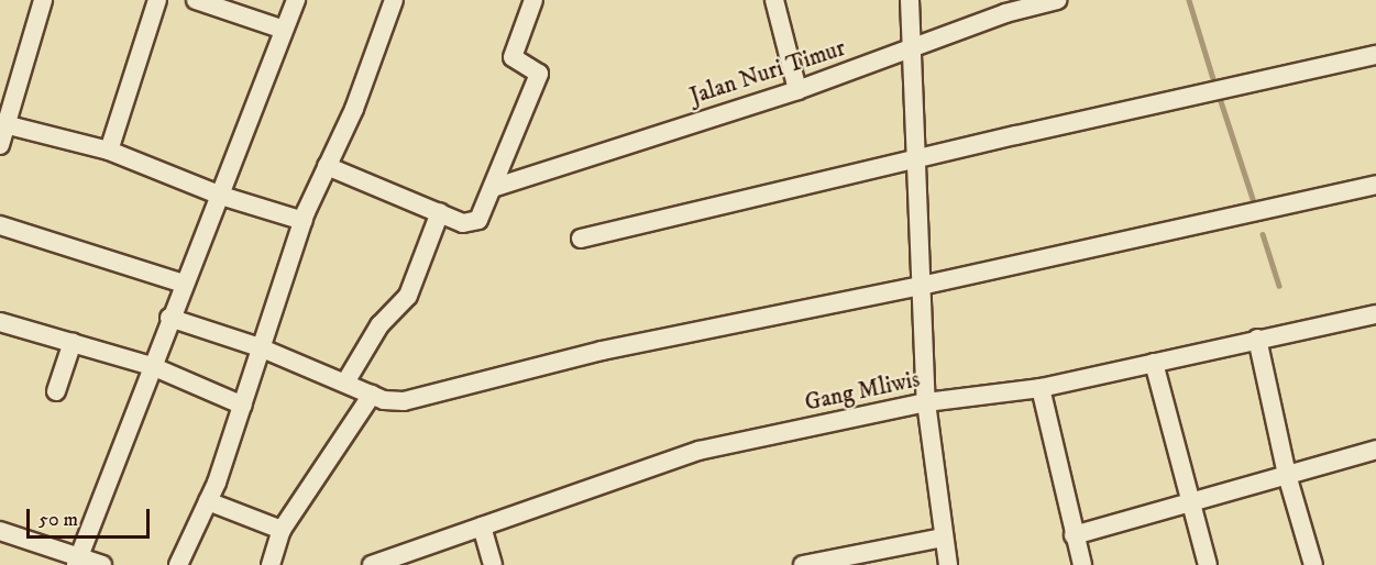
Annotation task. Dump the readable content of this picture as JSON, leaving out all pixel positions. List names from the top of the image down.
{
  "streets": {
    "street": ["Jalan Nuri Timur", "Gang Mliwis"]
  },
  "scale_bar": "50 m"
}
